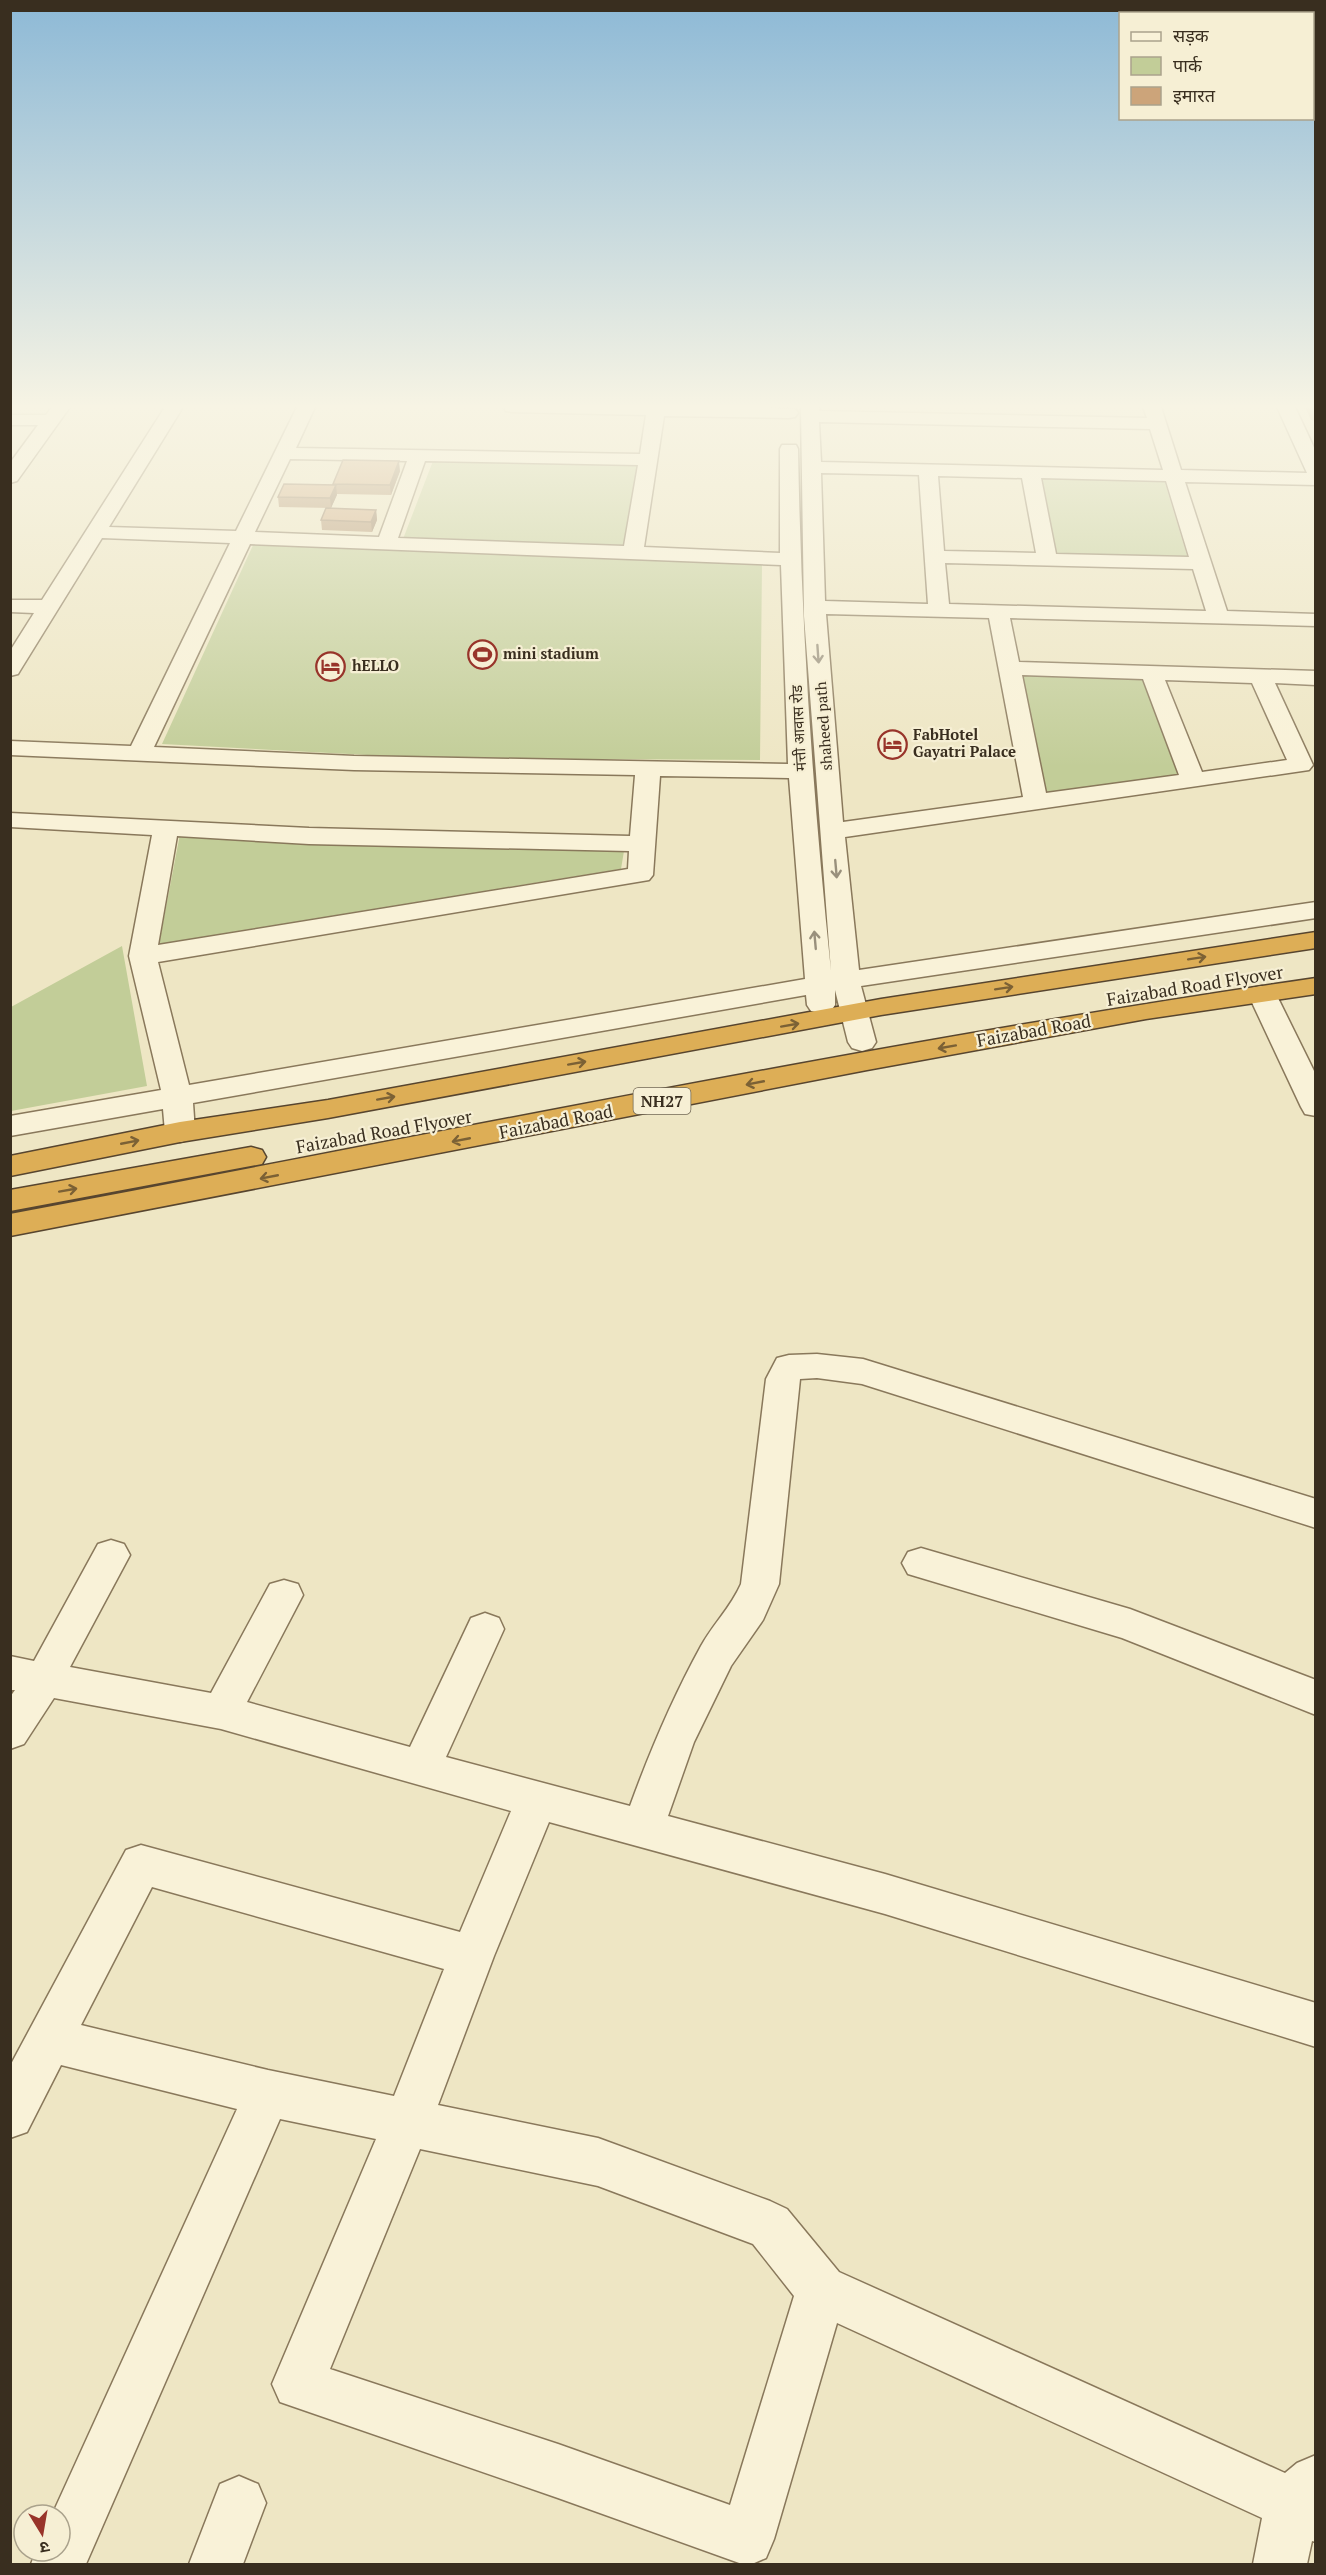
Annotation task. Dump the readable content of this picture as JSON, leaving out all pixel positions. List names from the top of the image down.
{
  "streets": {
    "highway": [
      "मंत्ती आवास रोड",
      "Faizabad Road Flyover",
      "Faizabad Road",
      "NH27"
    ],
    "street": ["shaheed path"]
  },
  "crossings": [
    ["shaheed path", "मंत्ती आवास रोड"],
    ["shaheed path", "Faizabad Road Flyover"],
    ["मंत्ती आवास रोड", "Faizabad Road Flyover"]
  ],
  "places": {
    "sports": ["mini stadium"],
    "hotel": ["hELLO", "FabHotel Gayatri Palace"]
  },
  "legend": ["सड़क", "पार्क", "इमारत"],
  "north": "bottom"
}
